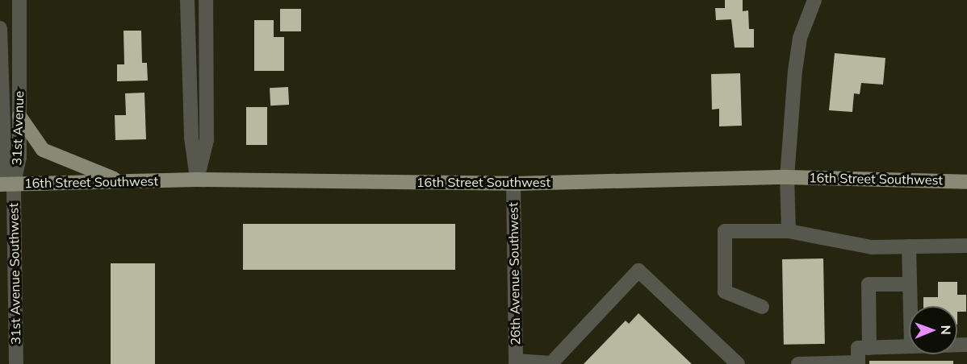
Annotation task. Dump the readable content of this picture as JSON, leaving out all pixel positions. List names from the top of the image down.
{
  "streets": {
    "main road": ["16th Street Southwest"],
    "street": ["31st Avenue", "31st Avenue Southwest", "26th Avenue Southwest"]
  },
  "crossings": [
    ["31st Avenue", "16th Street Southwest"],
    ["31st Avenue", "31st Avenue Southwest"],
    ["16th Street Southwest", "31st Avenue Southwest"],
    ["16th Street Southwest", "26th Avenue Southwest"]
  ],
  "north": "right"
}
